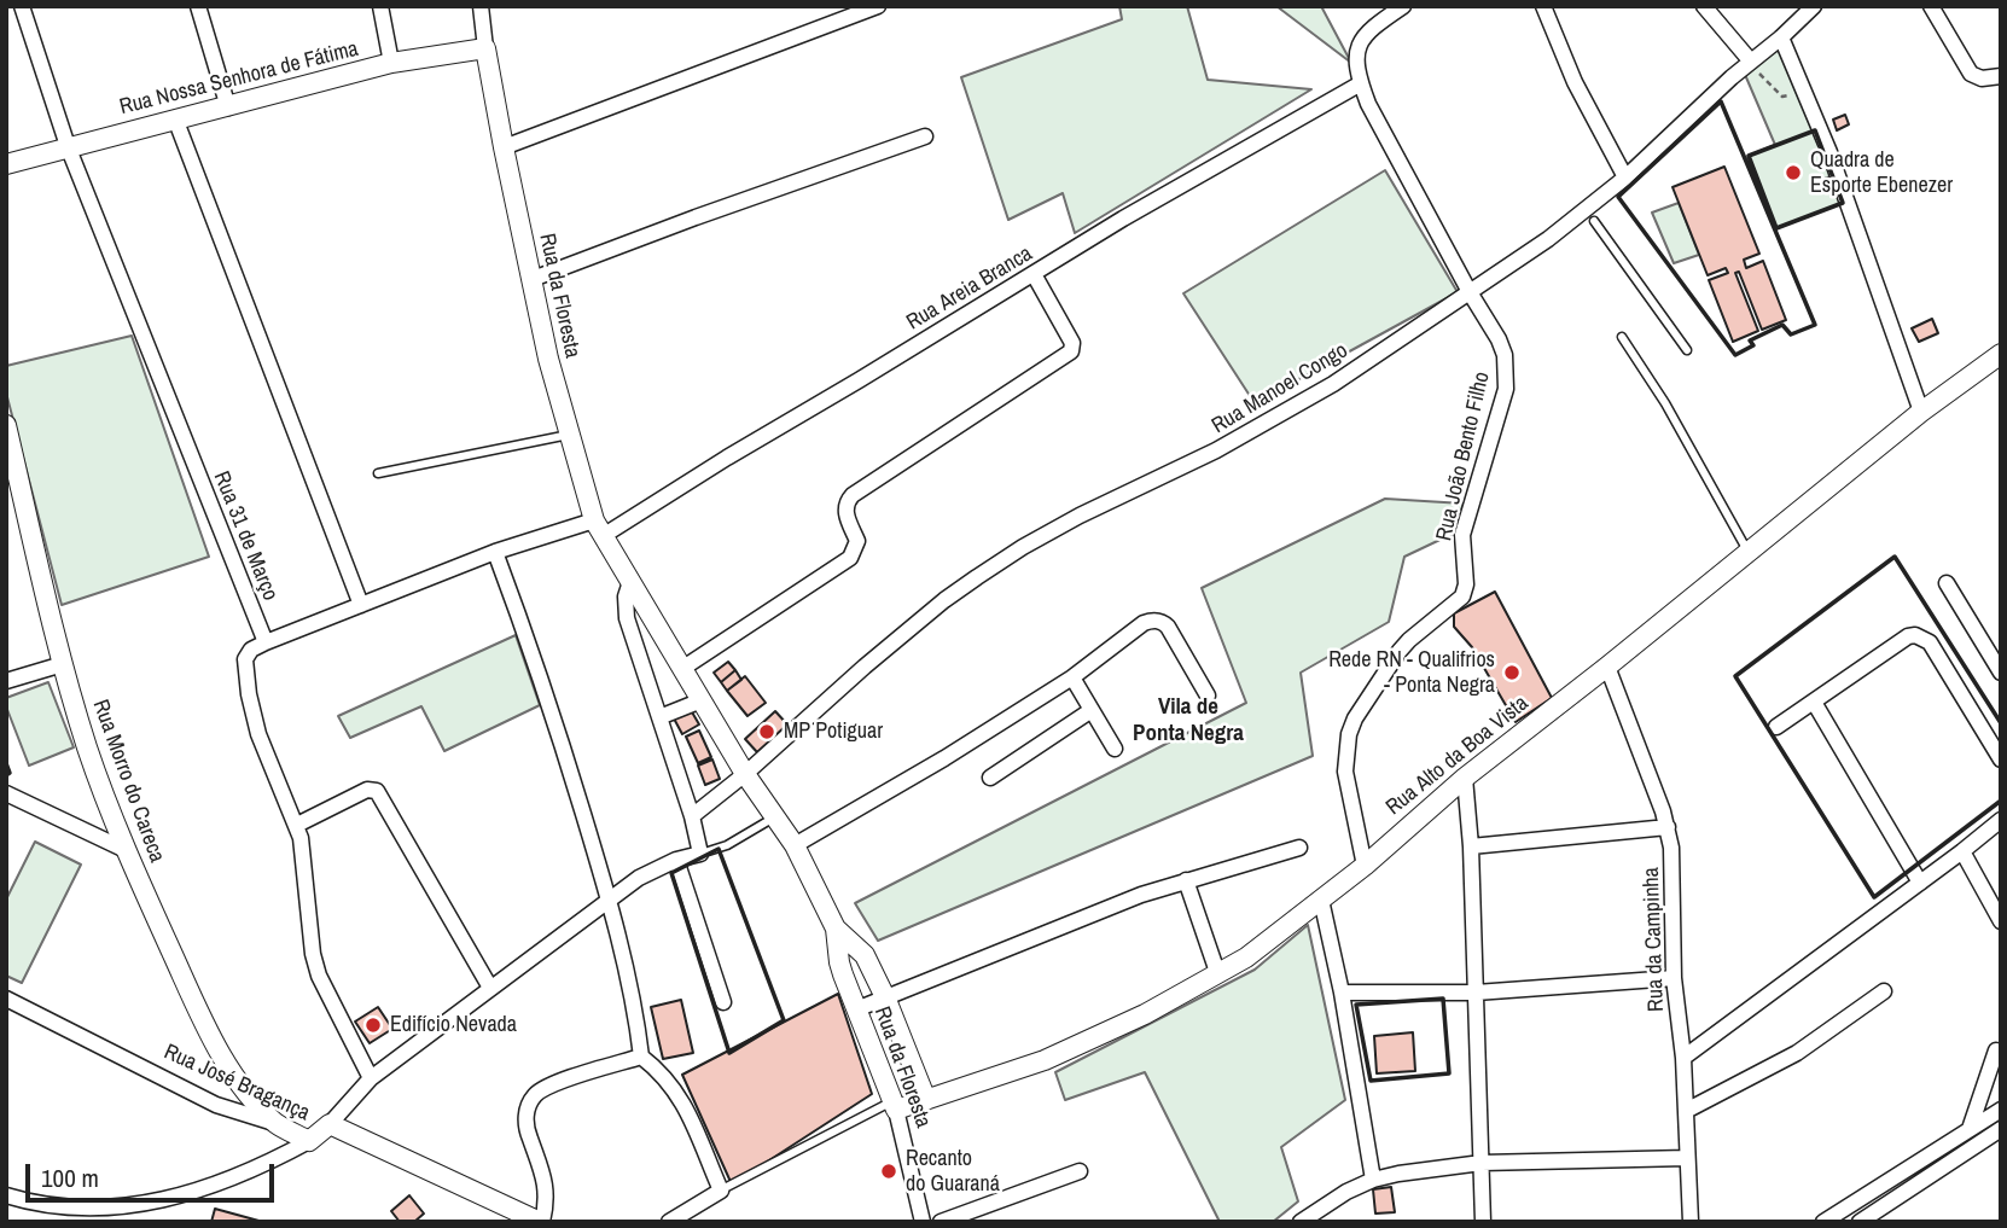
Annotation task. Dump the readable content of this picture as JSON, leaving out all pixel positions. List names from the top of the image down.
{
  "streets": {
    "street": [
      "Rua Nossa Senhora de Fátima",
      "Rua Areia Branca",
      "Rua da Floresta",
      "Rua Manoel Congo",
      "Rua João Bento Filho",
      "Rua 31 de Março",
      "Rua Alto da Boa Vista",
      "Rua Morro do Careca",
      "Rua da Campinha",
      "Rua José Bragança"
    ]
  },
  "crossings": [
    ["Rua Nossa Senhora de Fátima", "Rua da Floresta"],
    ["Rua Nossa Senhora de Fátima", "Rua 31 de Março"],
    ["Rua Areia Branca", "Rua da Floresta"],
    ["Rua Areia Branca", "Rua João Bento Filho"],
    ["Rua Areia Branca", "Rua 31 de Março"],
    ["Rua da Floresta", "Rua Manoel Congo"],
    ["Rua da Floresta", "Rua Alto da Boa Vista"],
    ["Rua Manoel Congo", "Rua João Bento Filho"],
    ["Rua João Bento Filho", "Rua Alto da Boa Vista"],
    ["Rua Alto da Boa Vista", "Rua da Campinha"],
    ["Rua Morro do Careca", "Rua José Bragança"]
  ],
  "districts": ["Vila de Ponta Negra"],
  "places": [
    "Quadra de Esporte Ebenezer",
    "Rede RN - Qualifrios - Ponta Negra",
    "MP Potiguar",
    "Edifício Nevada",
    "Recanto do Guaraná"
  ],
  "scale_bar": "100 m"
}
